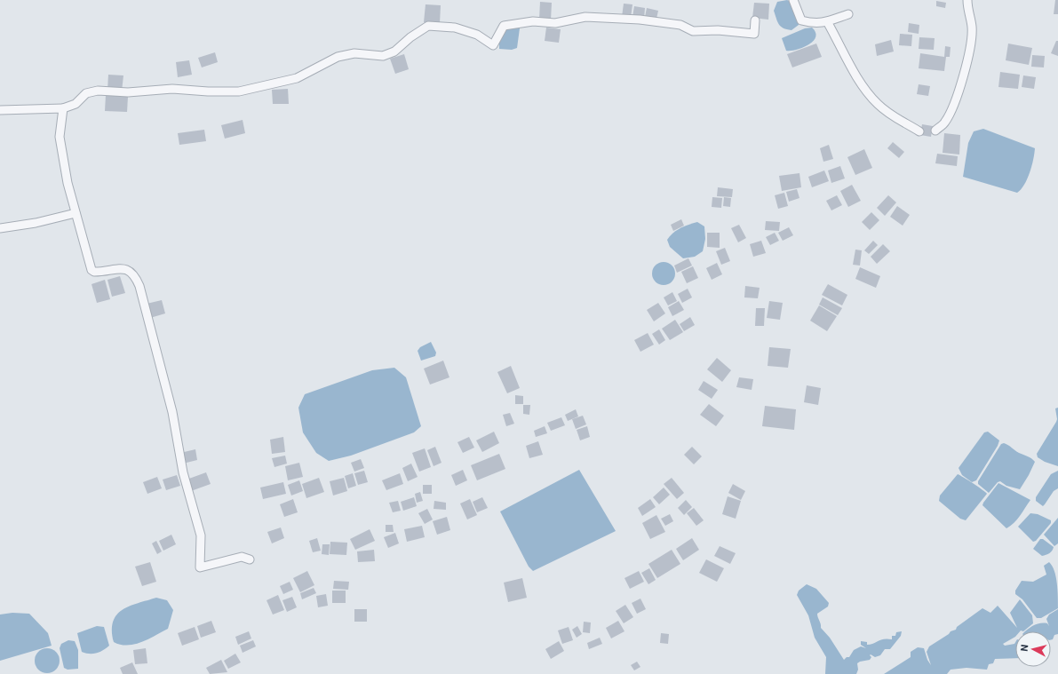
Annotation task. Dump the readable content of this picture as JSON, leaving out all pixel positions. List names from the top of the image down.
{
  "north": "left"
}
